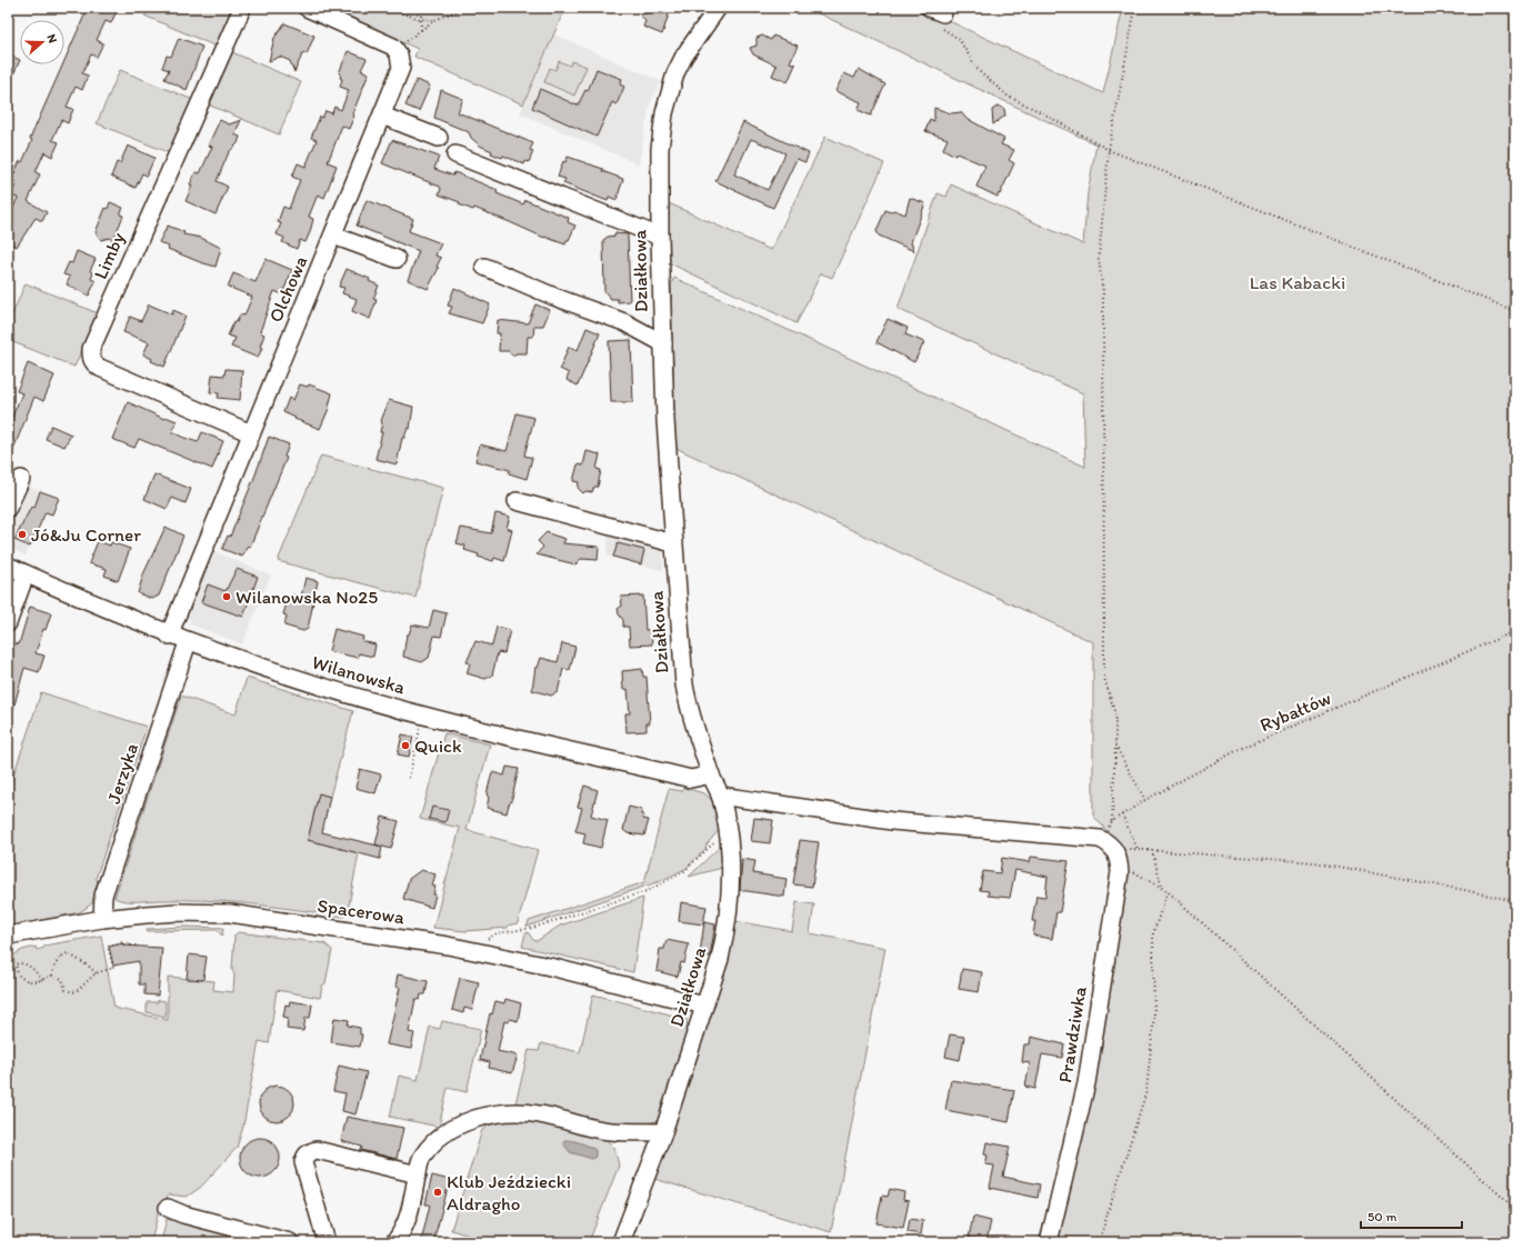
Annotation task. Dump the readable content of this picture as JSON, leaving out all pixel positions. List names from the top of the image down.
{
  "streets": {
    "street": [
      "Limby",
      "Działkowa",
      "Olchowa",
      "Wilanowska",
      "Jerzyka",
      "Spacerowa",
      "Prawdziwka"
    ],
    "path": ["Rybałtów"]
  },
  "crossings": [
    ["Limby", "Olchowa"],
    ["Działkowa", "Wilanowska"],
    ["Działkowa", "Spacerowa"],
    ["Olchowa", "Wilanowska"],
    ["Wilanowska", "Jerzyka"],
    ["Rybałtów", "Prawdziwka"],
    ["Jerzyka", "Spacerowa"]
  ],
  "parks": ["Las Kabacki"],
  "places": [
    "Jó&Ju Corner",
    "Wilanowska No25",
    "Quick",
    "Klub Jeździecki Aldragho"
  ],
  "scale_bar": "50 m",
  "north": "right"
}
